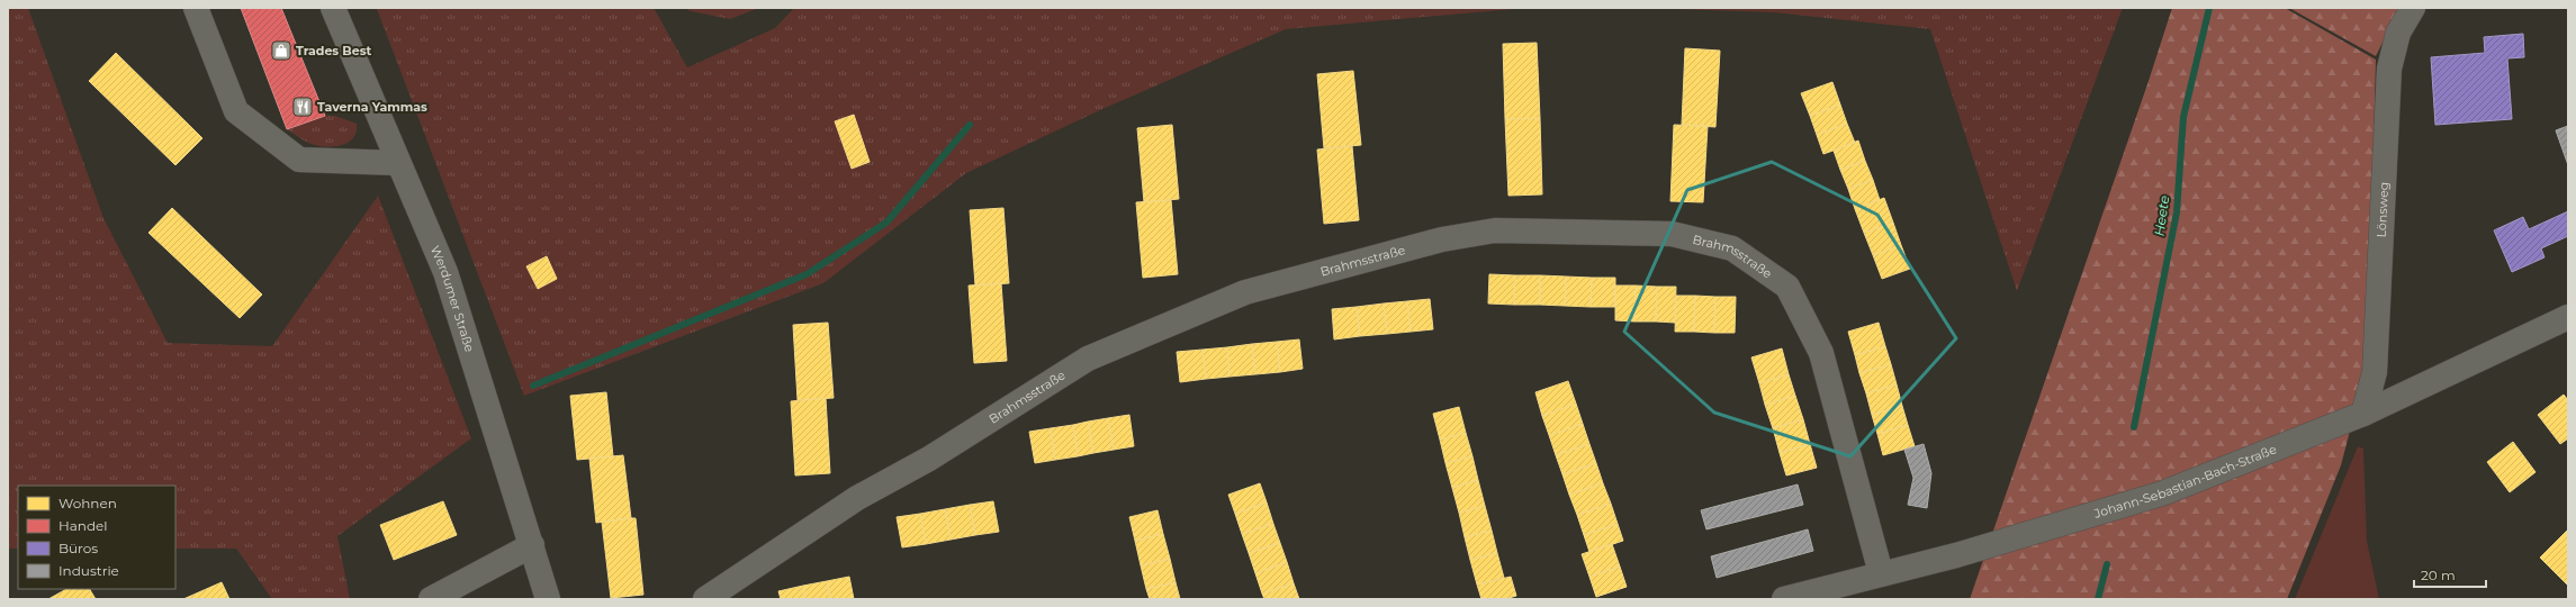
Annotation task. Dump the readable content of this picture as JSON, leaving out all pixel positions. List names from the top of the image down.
{
  "streets": {
    "street": [
      "Lönsweg",
      "Brahmsstraße",
      "Werdumer Straße",
      "Johann-Sebastian-Bach-Straße"
    ]
  },
  "crossings": [
    ["Lönsweg", "Johann-Sebastian-Bach-Straße"],
    ["Brahmsstraße", "Johann-Sebastian-Bach-Straße"]
  ],
  "water": ["Heete"],
  "places": {
    "shop": ["Trades Best"],
    "restaurant": ["Taverna Yammas"]
  },
  "legend": [
    "Wohnen",
    "Handel",
    "Büros",
    "Industrie"
  ],
  "scale_bar": "20 m"
}
